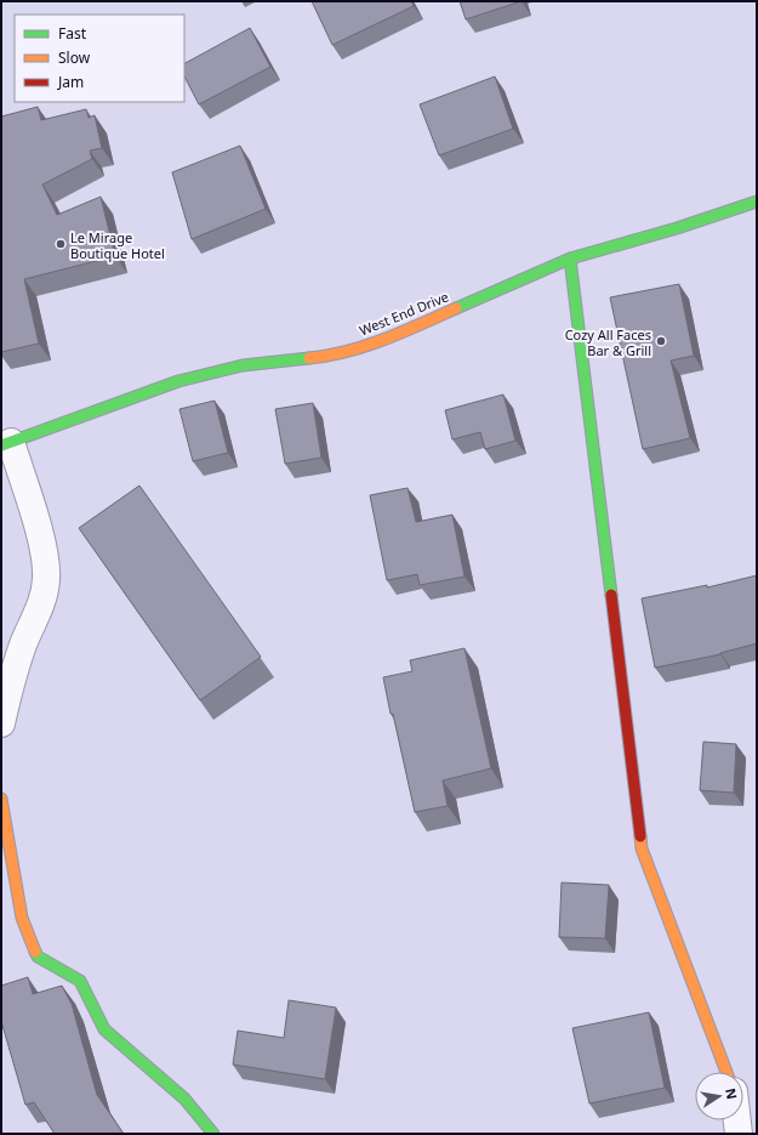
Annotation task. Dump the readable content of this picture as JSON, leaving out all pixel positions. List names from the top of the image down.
{
  "streets": {
    "street": ["West End Drive"]
  },
  "places": ["Le Mirage Boutique Hotel", "Cozy All Faces Bar & Grill"],
  "legend": ["Fast", "Slow", "Jam"],
  "north": "right"
}
